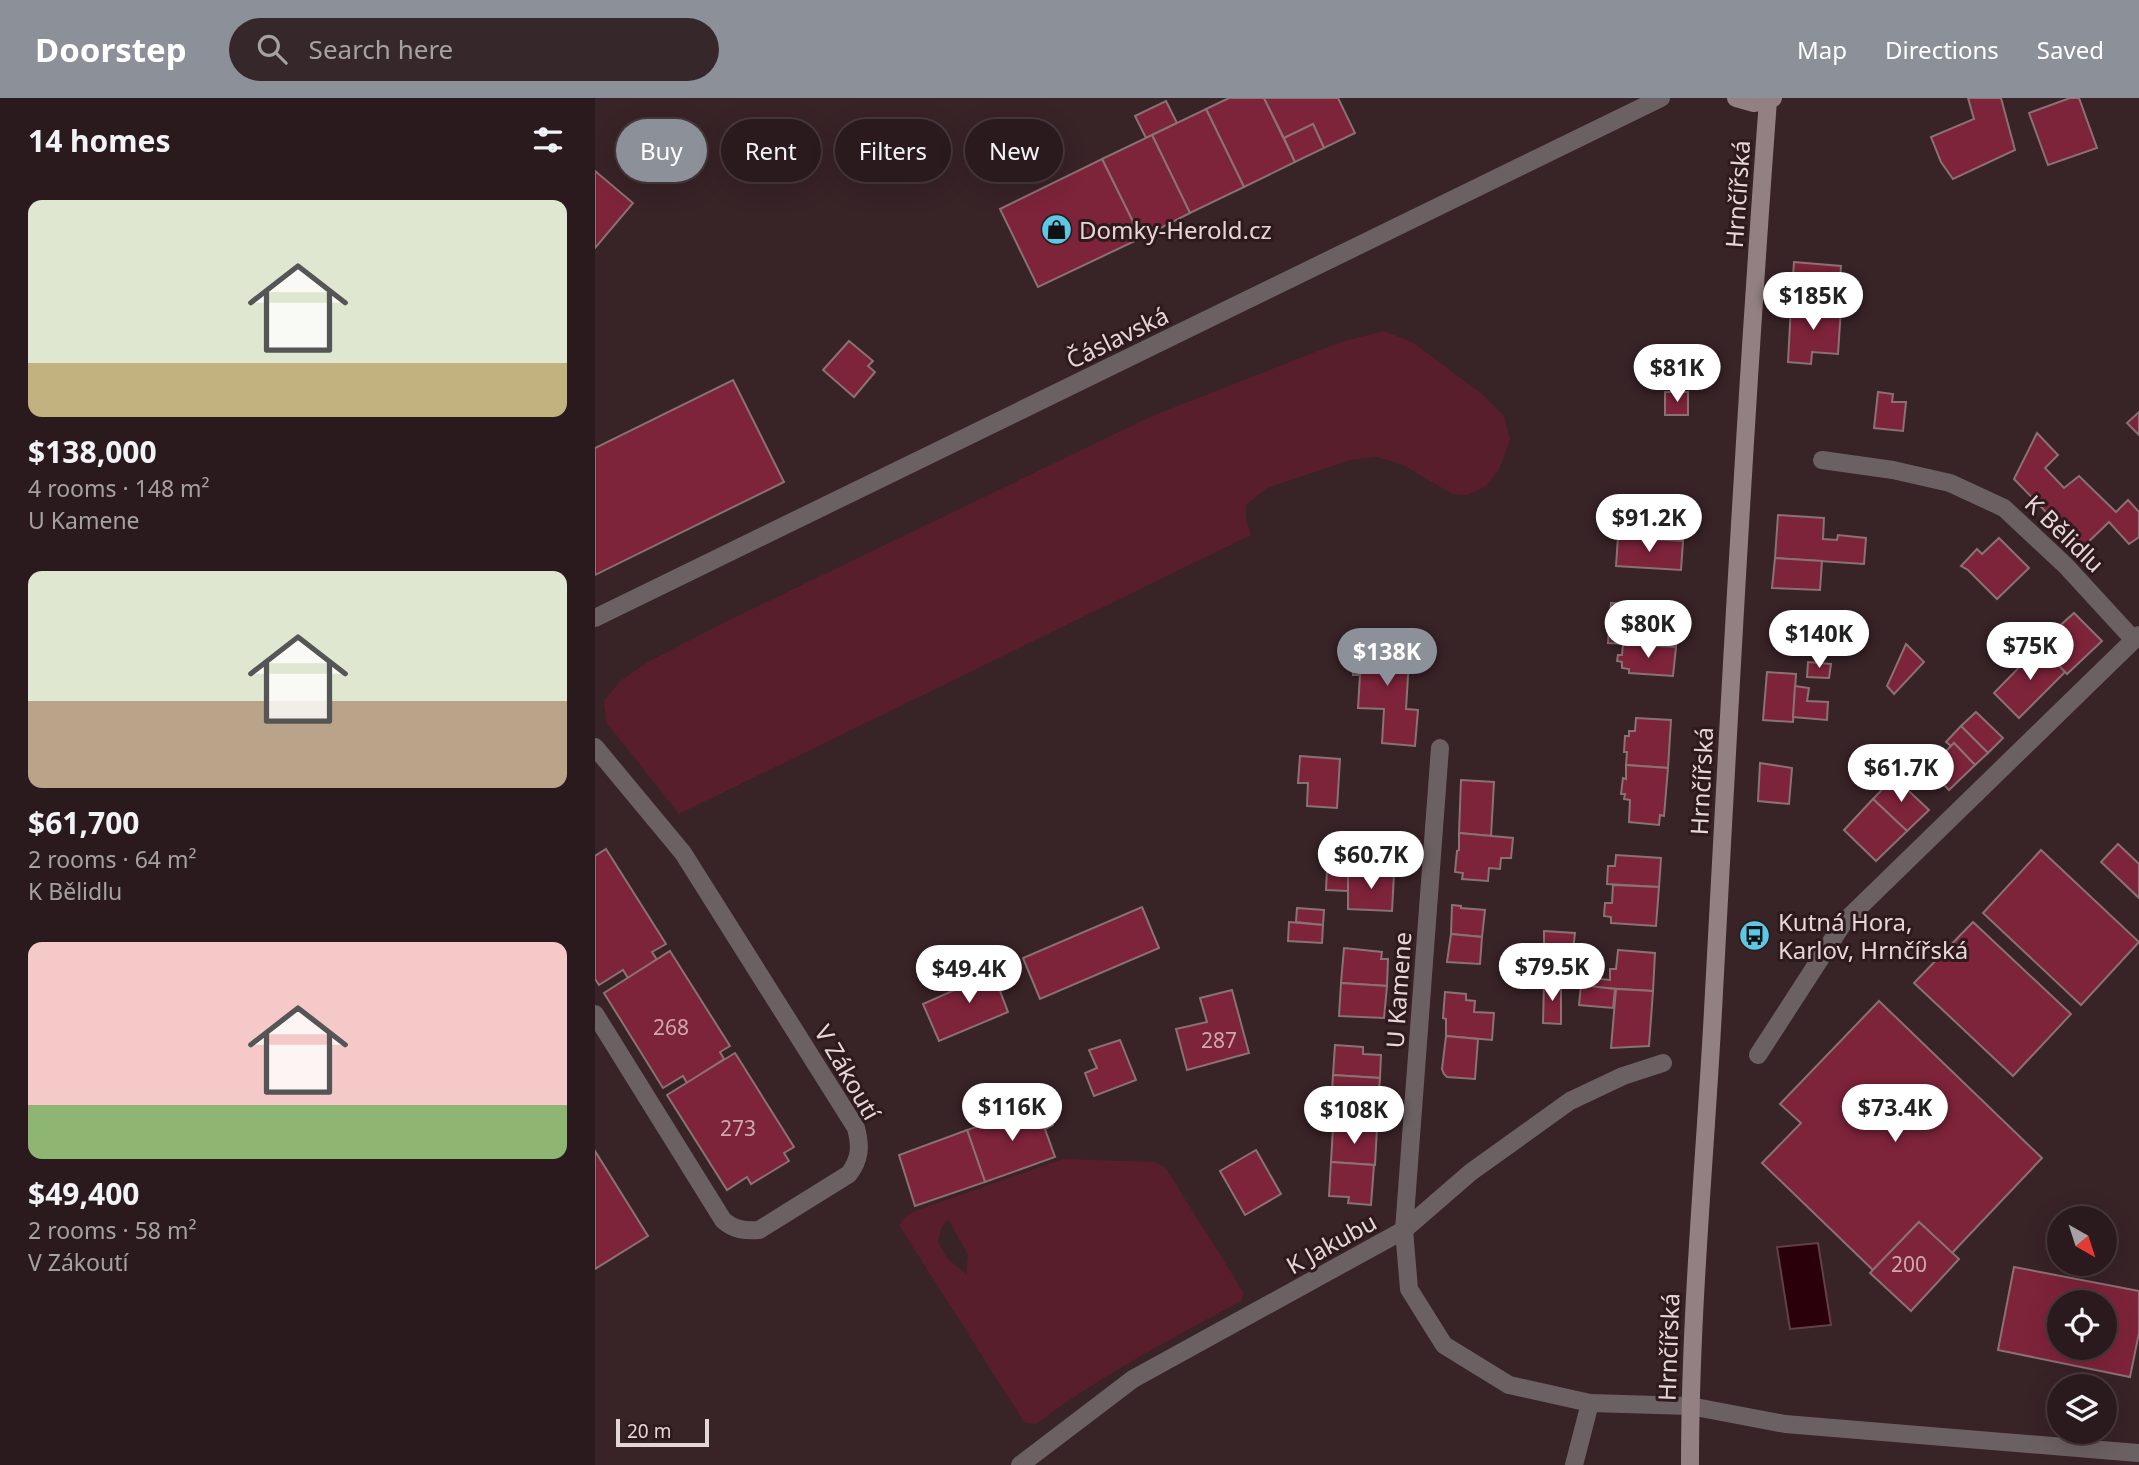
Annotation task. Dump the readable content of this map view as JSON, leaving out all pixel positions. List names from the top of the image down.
{
  "streets": {
    "main road": ["Hrnčířská"],
    "street": [
      "Čáslavská",
      "K Bělidlu",
      "U Kamene",
      "V Zákoutí",
      "K Jakubu"
    ]
  },
  "crossings": [
    ["Hrnčířská", "U Kamene"],
    ["U Kamene", "K Jakubu"]
  ],
  "places": {
    "shop": ["Domky-Herold.cz"],
    "bus stop": ["Kutná Hora, Karlov, Hrnčířská"]
  },
  "house_numbers": [
    "268",
    "287",
    "273",
    "200"
  ],
  "scale_bar": "20 m",
  "north": "bottom right",
  "page": {
    "header": "Doorstep",
    "search": "Search here",
    "nav": ["Map", "Directions", "Saved"],
    "heading": "14 homes",
    "chip": [
      "Buy",
      "Rent",
      "Filters",
      "New"
    ],
    "list": [
      {
        "name": "$138,000",
        "note": "4 rooms · 148 m² · U Kamene"
      },
      {
        "name": "$61,700",
        "note": "2 rooms · 64 m² · K Bělidlu"
      },
      {
        "name": "$49,400",
        "note": "2 rooms · 58 m² · V Zákoutí"
      }
    ],
    "price": [
      "$185K",
      "$81K",
      "$91.2K",
      "$80K",
      "$140K",
      "$75K",
      "$138K",
      "$61.7K",
      "$60.7K",
      "$79.5K",
      "$49.4K",
      "$116K",
      "$73.4K",
      "$108K"
    ],
    "scale": "20 m"
  }
}
